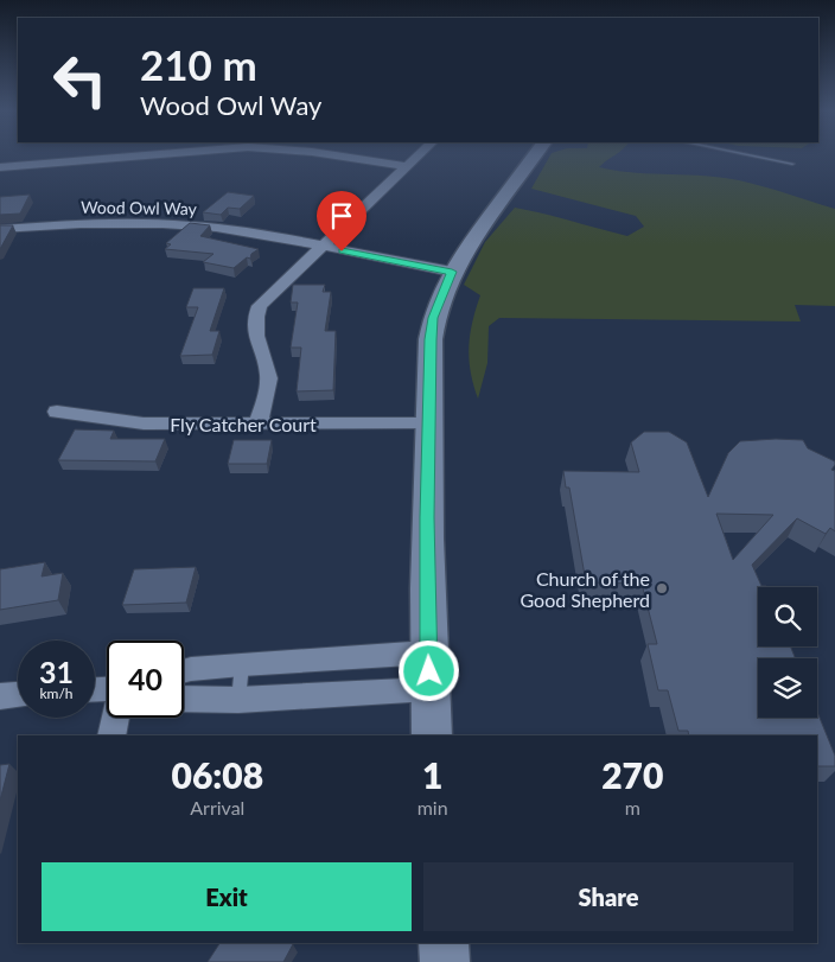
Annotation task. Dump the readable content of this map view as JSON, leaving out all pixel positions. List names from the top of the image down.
{
  "streets": {
    "street": ["Wood Owl Way", "Fly Catcher Court"]
  },
  "places": ["Church of the Good Shepherd"],
  "page": {
    "turn": ["210 m", "Wood Owl Way"],
    "speed": "31 km/h",
    "limit": "40",
    "eta": [
      "06:08",
      "Arrival",
      "1",
      "min",
      "270",
      "m"
    ],
    "buttons": ["Exit", "Share"]
  }
}
